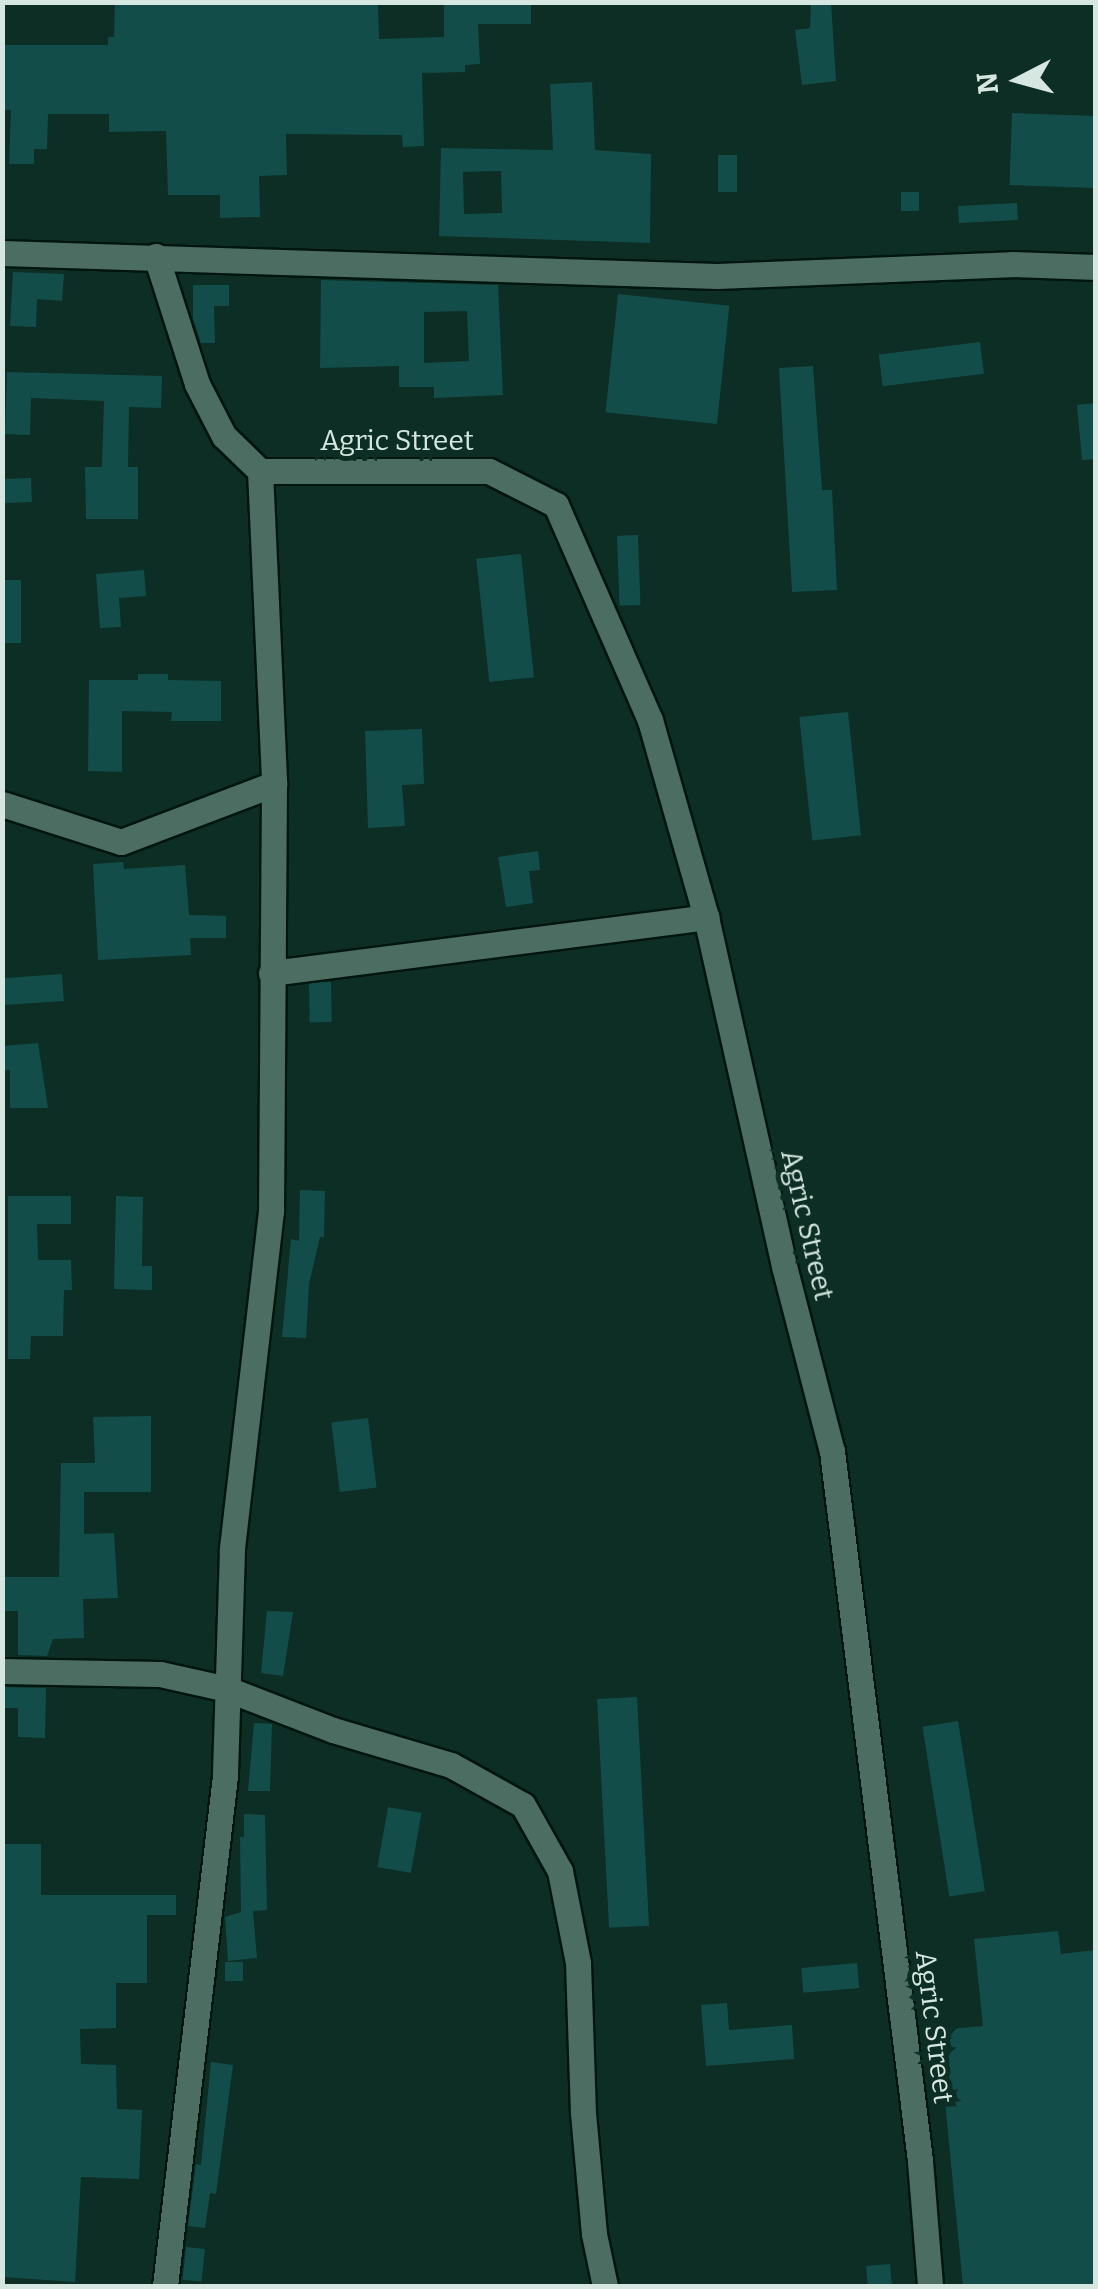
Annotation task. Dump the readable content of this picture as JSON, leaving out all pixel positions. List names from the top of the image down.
{
  "streets": {
    "street": ["Agric Street"]
  },
  "north": "left"
}
